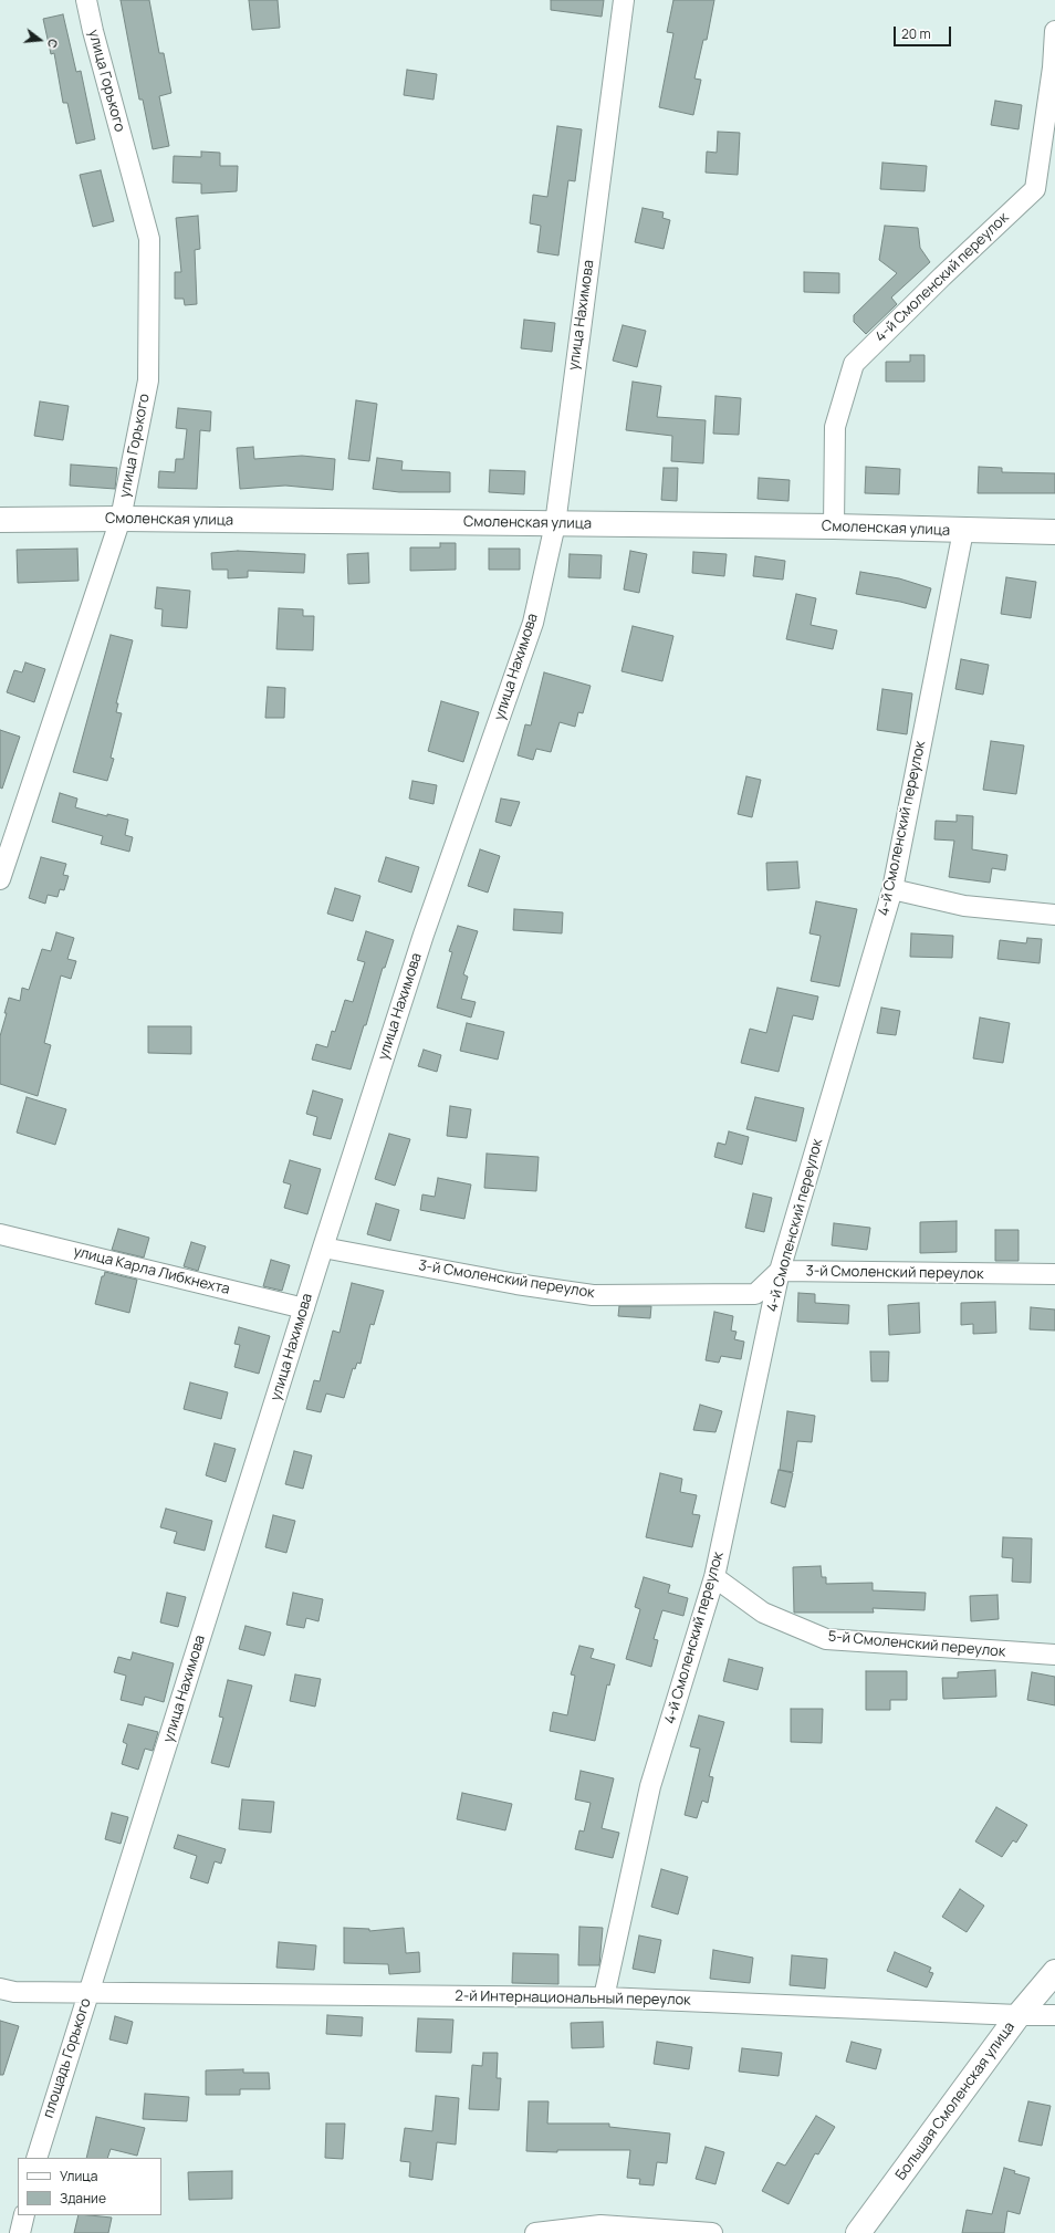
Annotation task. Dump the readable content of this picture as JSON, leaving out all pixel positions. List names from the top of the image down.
{
  "streets": {
    "street": [
      "улица Горького",
      "4-й Смоленский переулок",
      "улица Нахимова",
      "Смоленская улица",
      "улица Карла Либкнехта",
      "3-й Смоленский переулок",
      "5-й Смоленский переулок",
      "2-й Интернациональный переулок",
      "площадь Горького",
      "Большая Смоленская улица"
    ]
  },
  "crossings": [
    ["улица Горького", "Смоленская улица"],
    ["4-й Смоленский переулок", "Смоленская улица"],
    ["4-й Смоленский переулок", "3-й Смоленский переулок"],
    ["4-й Смоленский переулок", "5-й Смоленский переулок"],
    ["4-й Смоленский переулок", "2-й Интернациональный переулок"],
    ["улица Нахимова", "Смоленская улица"],
    ["улица Нахимова", "улица Карла Либкнехта"],
    ["улица Нахимова", "3-й Смоленский переулок"],
    ["улица Нахимова", "2-й Интернациональный переулок"],
    ["улица Нахимова", "площадь Горького"],
    ["2-й Интернациональный переулок", "площадь Горького"],
    ["2-й Интернациональный переулок", "Большая Смоленская улица"]
  ],
  "legend": ["Улица", "Здание"],
  "scale_bar": "20 m",
  "north": "right"
}
